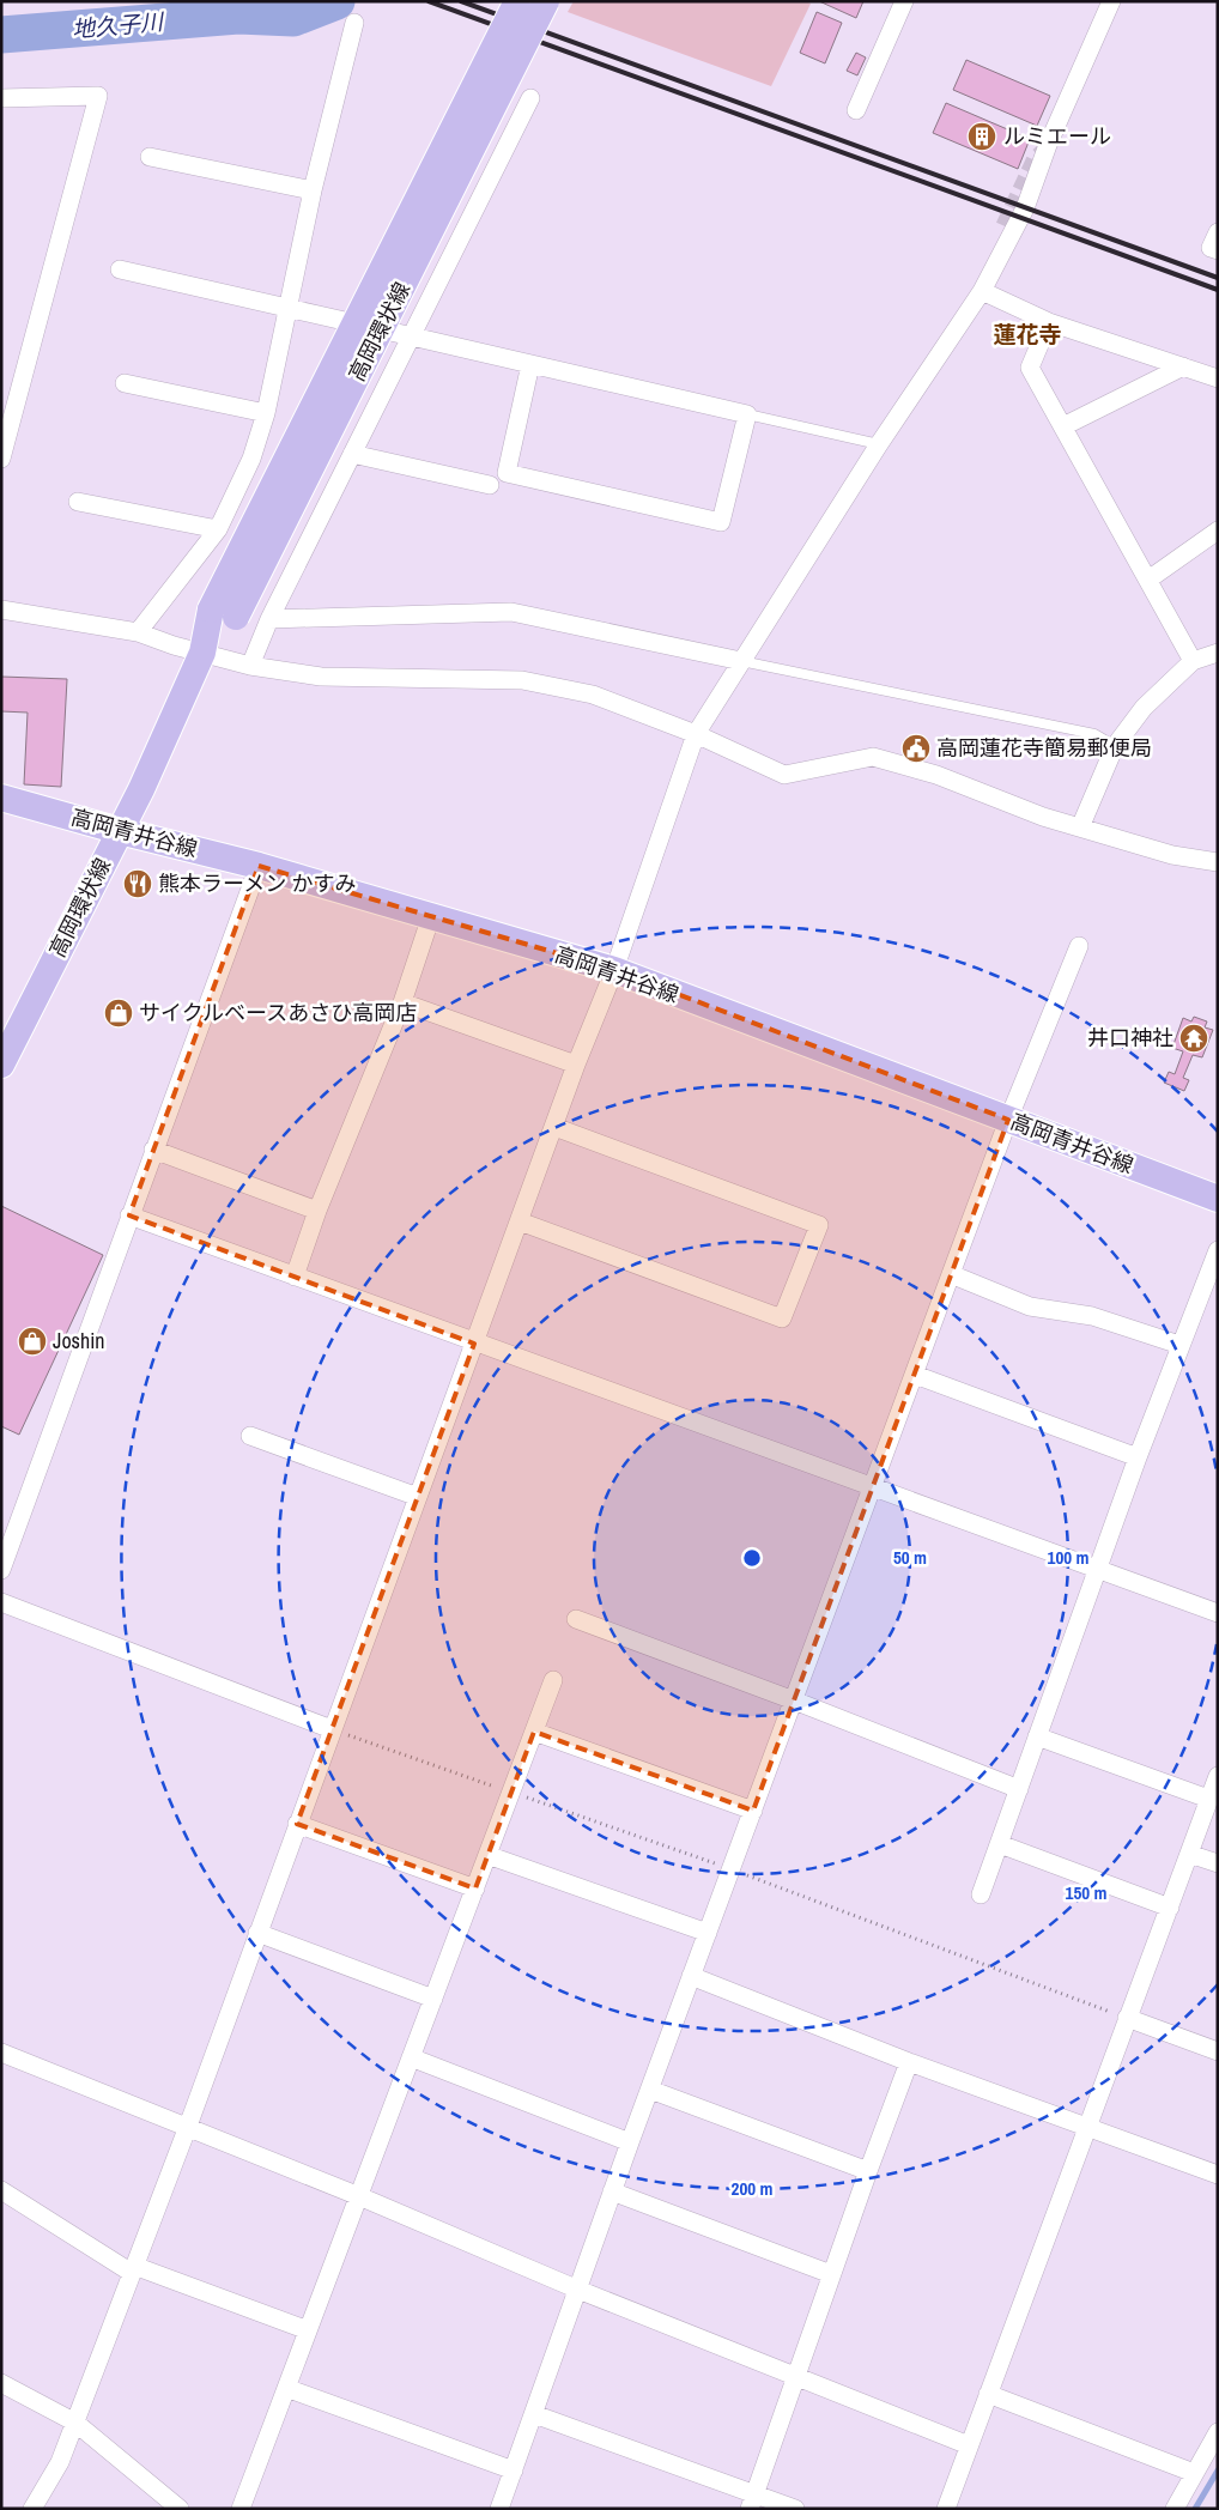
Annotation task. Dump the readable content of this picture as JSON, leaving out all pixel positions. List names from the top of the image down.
{
  "streets": {
    "main road": ["高岡環状線", "高岡青井谷線"]
  },
  "crossings": [
    ["高岡環状線", "高岡青井谷線"]
  ],
  "districts": ["蓮花寺"],
  "water": ["地久子川"],
  "places": {
    "building": ["ルミエール"],
    "public building": ["高岡蓮花寺簡易郵便局"],
    "restaurant": ["熊本ラーメン かすみ"],
    "shop": ["サイクルベースあさひ高岡店", "Joshin"],
    "temple": ["井口神社"]
  },
  "rings": [
    "50 m",
    "100 m",
    "150 m",
    "200 m"
  ]
}
